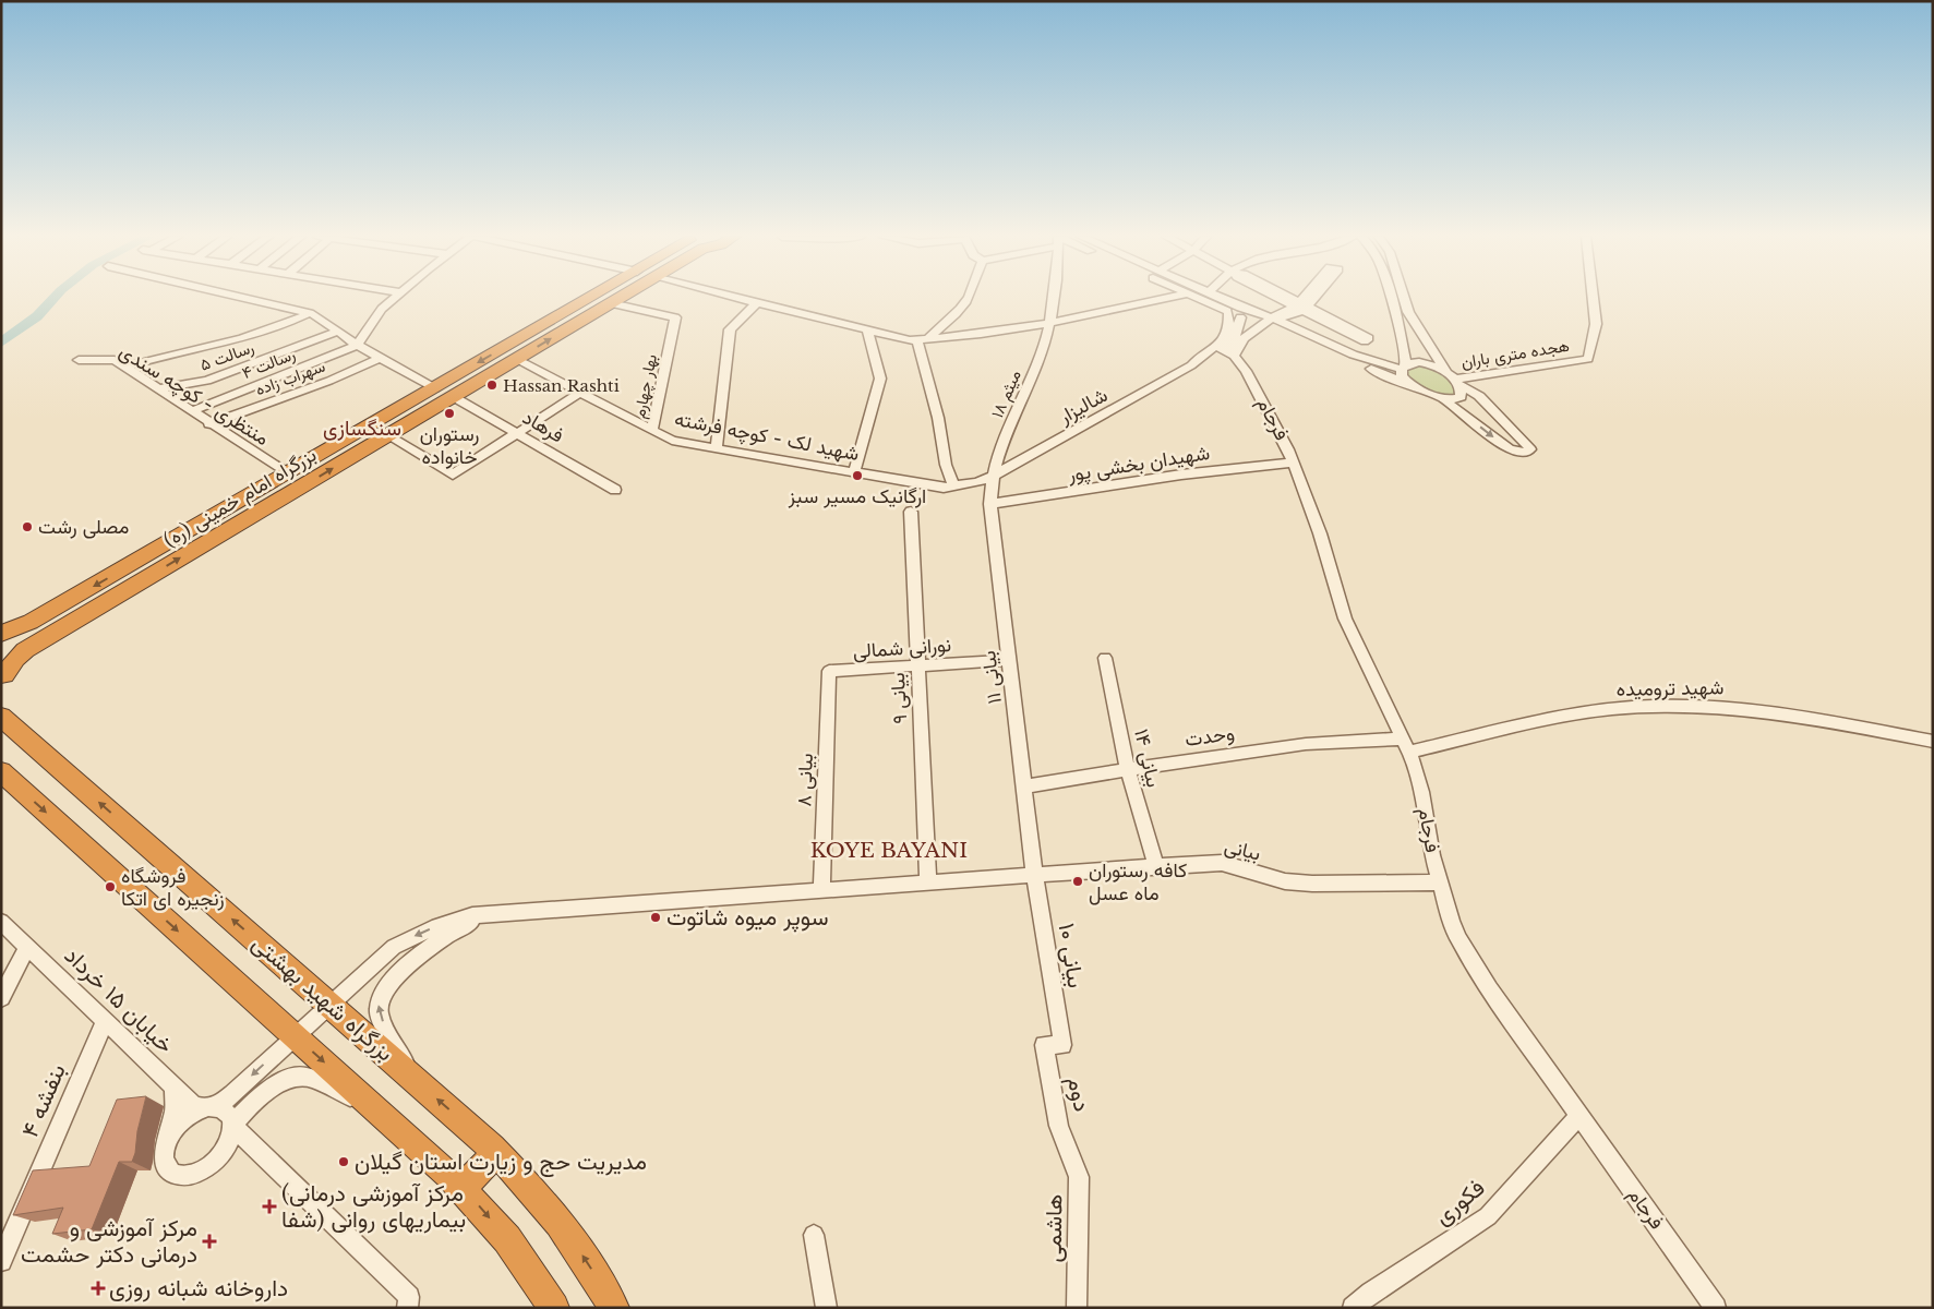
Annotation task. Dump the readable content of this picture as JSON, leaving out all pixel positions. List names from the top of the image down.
{
  "streets": {
    "highway": ["بزرگراه امام خمینی (ره)", "بزرگراه شهید بهشتی"],
    "street": [
      "هجده متری باران",
      "رسالت ۵",
      "رسالت ۴",
      "سهراب زاده",
      "بهار چهارم",
      "میثم ۱۸",
      "منتظری - کوچه سندی",
      "شالیزار",
      "فرجام",
      "فرهاد",
      "شهید لک - کوچه فرشته",
      "شهیدان بخشی پور",
      "نورانی شمالی",
      "بیانی ۱۱",
      "شهید ترومیده",
      "بیانی ۹",
      "وحدت",
      "بیانی ۱۴",
      "بیانی ۸",
      "بیانی",
      "بیانی ۱۰",
      "خیابان ۱۵ خرداد",
      "دوم",
      "بنفشه ۴",
      "فکوری",
      "هاشمی"
    ]
  },
  "crossings": [
    ["رسالت ۵", "منتظری - کوچه سندی"],
    ["رسالت ۴", "منتظری - کوچه سندی"],
    ["سهراب زاده", "منتظری - کوچه سندی"],
    ["بهار چهارم", "شهید لک - کوچه فرشته"],
    ["بهار چهارم", "بزرگراه امام خمینی (ره)"],
    ["میثم ۱۸", "شالیزار"],
    ["میثم ۱۸", "شهید لک - کوچه فرشته"],
    ["میثم ۱۸", "بیانی ۱۱"],
    ["منتظری - کوچه سندی", "بزرگراه امام خمینی (ره)"],
    ["شالیزار", "فرجام"],
    ["شالیزار", "شهید لک - کوچه فرشته"],
    ["شالیزار", "بیانی ۱۱"],
    ["فرجام", "شهیدان بخشی پور"],
    ["فرجام", "شهید ترومیده"],
    ["فرجام", "وحدت"],
    ["فرجام", "بیانی"],
    ["فرجام", "فکوری"],
    ["فرهاد", "بزرگراه امام خمینی (ره)"],
    ["شهید لک - کوچه فرشته", "بزرگراه امام خمینی (ره)"],
    ["شهید لک - کوچه فرشته", "بیانی ۱۱"],
    ["شهیدان بخشی پور", "بیانی ۱۱"],
    ["نورانی شمالی", "بیانی ۱۱"],
    ["نورانی شمالی", "بیانی ۹"],
    ["نورانی شمالی", "بیانی ۸"],
    ["بیانی ۱۱", "وحدت"],
    ["بیانی ۱۱", "بیانی"],
    ["بیانی ۱۱", "بیانی ۱۰"],
    ["شهید ترومیده", "وحدت"],
    ["بیانی ۹", "بیانی"],
    ["وحدت", "بیانی ۱۴"],
    ["بیانی ۱۴", "بیانی"],
    ["بیانی ۸", "بیانی"],
    ["بیانی", "بیانی ۱۰"],
    ["بیانی ۱۰", "دوم"],
    ["خیابان ۱۵ خرداد", "بنفشه ۴"],
    ["دوم", "هاشمی"]
  ],
  "districts": ["سنگسازی", "KOYE BAYANI"],
  "places": {
    "other": [
      "Hassan Rashti",
      "رستوران خانواده",
      "ارگانیک مسیر سبز",
      "مصلی رشت",
      "کافه رستوران ماه عسل",
      "فروشگاه زنجیره ای اتکا",
      "سوپر میوه شاتوت",
      "مدیریت حج و زیارت استان گیلان"
    ],
    "health": ["(مرکز آموزشی درمانی بیماریهای روانی (شفا", "مرکز آموزشی و ‌درمانی دکتر حشمت", "داروخانه شبانه روزی"]
  }
}
